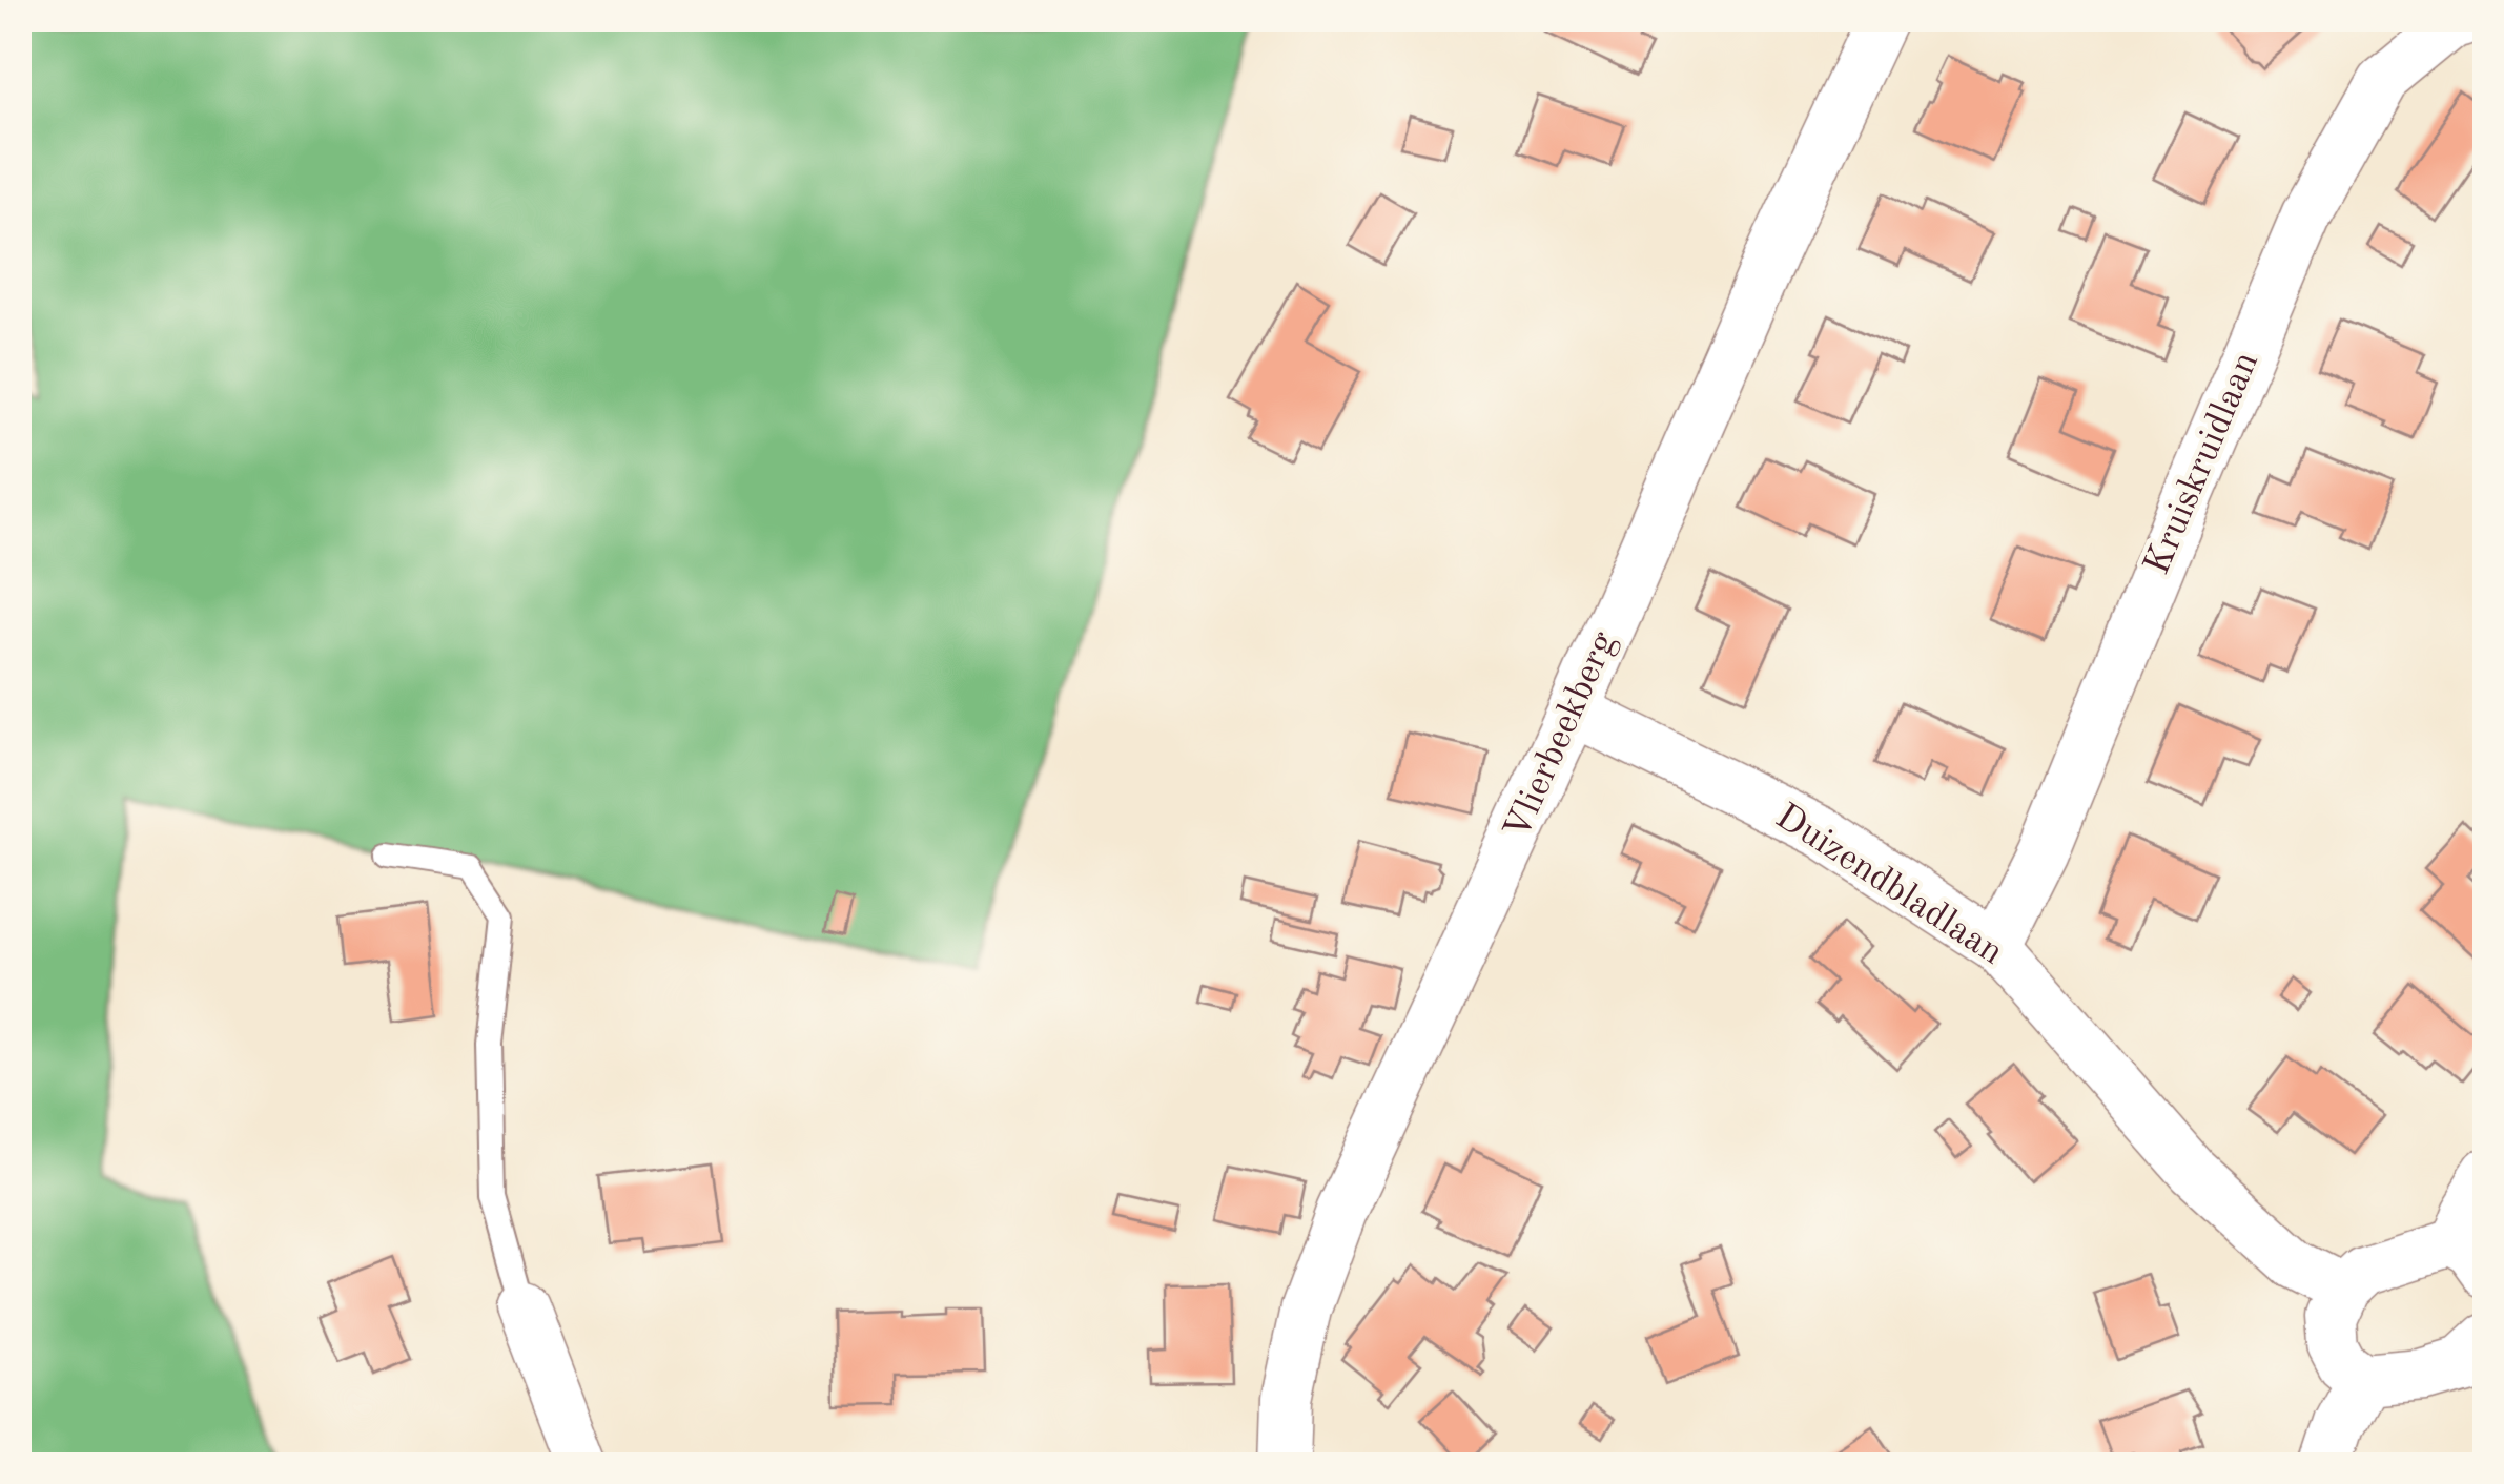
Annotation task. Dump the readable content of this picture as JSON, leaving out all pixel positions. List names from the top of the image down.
{
  "streets": {
    "street": ["Kruiskruidlaan", "Vlierbeekberg", "Duizendbladlaan"]
  },
  "crossings": [
    ["Kruiskruidlaan", "Duizendbladlaan"],
    ["Vlierbeekberg", "Duizendbladlaan"]
  ]
}
